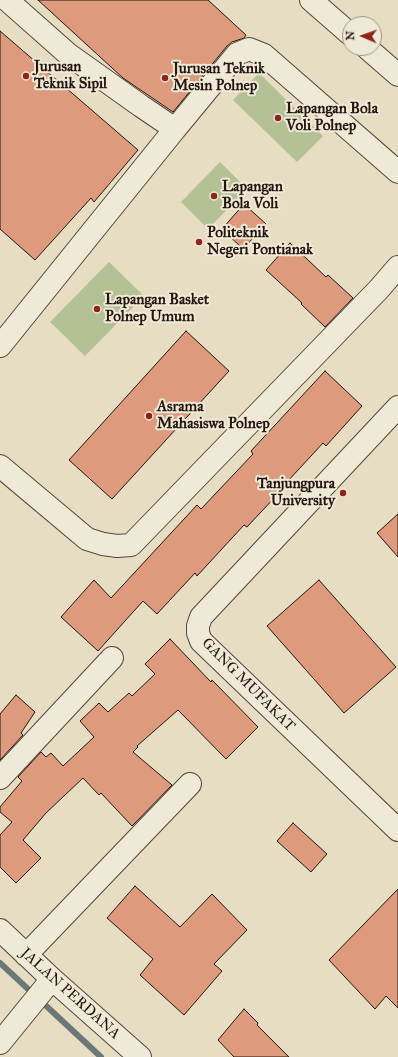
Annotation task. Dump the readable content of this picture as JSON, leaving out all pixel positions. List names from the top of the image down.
{
  "streets": {
    "street": ["GANG MUFAKAT", "JALAN PERDANA"]
  },
  "places": [
    "Jurusan Teknik Sipil",
    "Jurusan Teknik Mesin Polnep",
    "Lapangan Bola Voli Polnep",
    "Lapangan Bola Voli",
    "Politeknik Negeri Pontianak",
    "Lapangan Basket Polnep Umum",
    "Asrama Mahasiswa Polnep",
    "Tanjungpura University"
  ],
  "north": "left"
}
